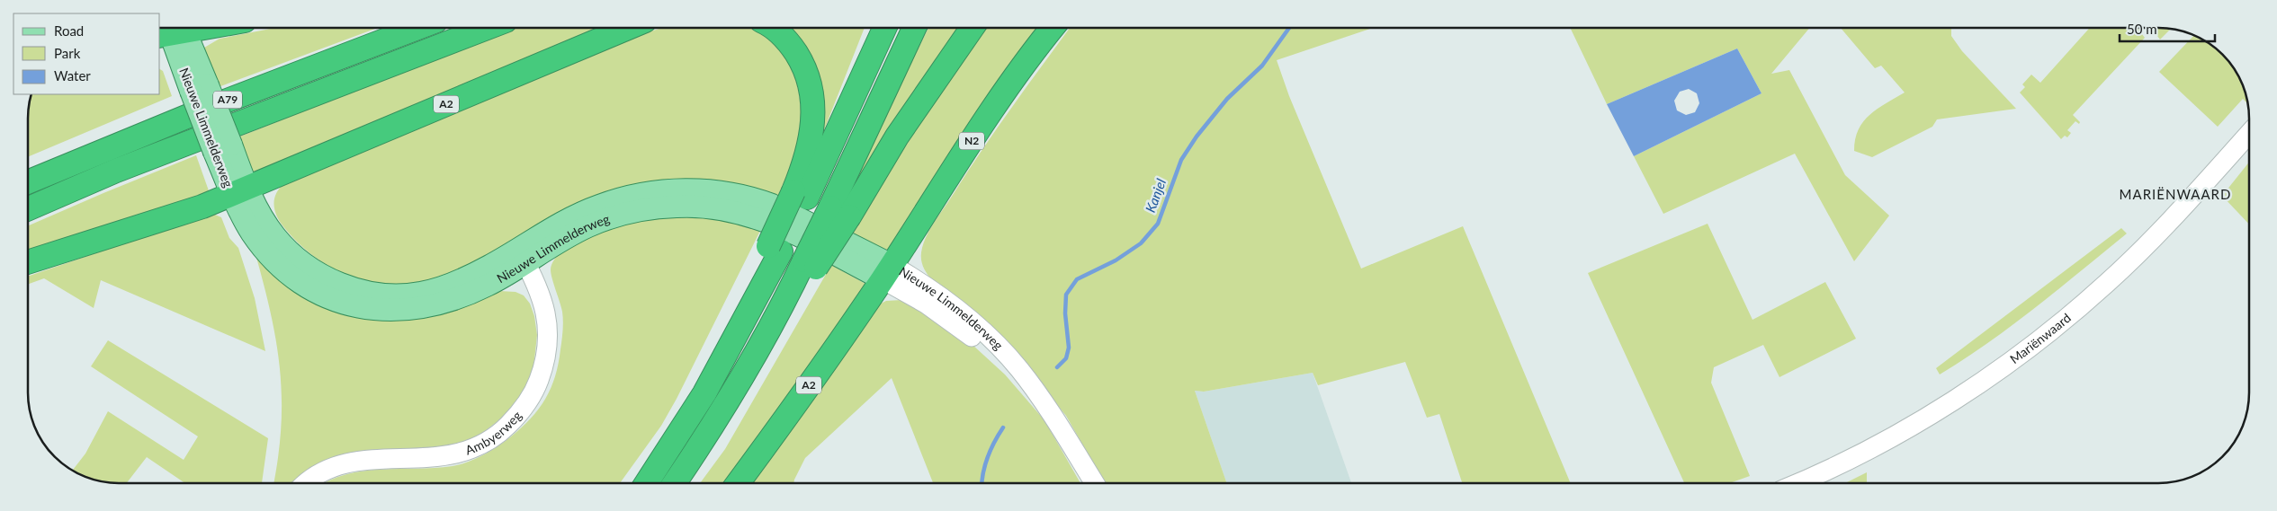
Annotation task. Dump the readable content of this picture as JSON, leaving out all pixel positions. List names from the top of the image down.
{
  "streets": {
    "highway": ["A79", "A2", "N2"],
    "main road": ["Nieuwe Limmelderweg"],
    "street": ["Mariënwaard", "Ambyerweg"]
  },
  "crossings": [
    ["A2", "Nieuwe Limmelderweg"],
    ["A2", "N2"],
    ["Nieuwe Limmelderweg", "N2"],
    ["Nieuwe Limmelderweg", "Ambyerweg"]
  ],
  "districts": ["MARIËNWAARD"],
  "water": ["Kanjel"],
  "legend": ["Road", "Park", "Water"],
  "scale_bar": "50 m"
}
